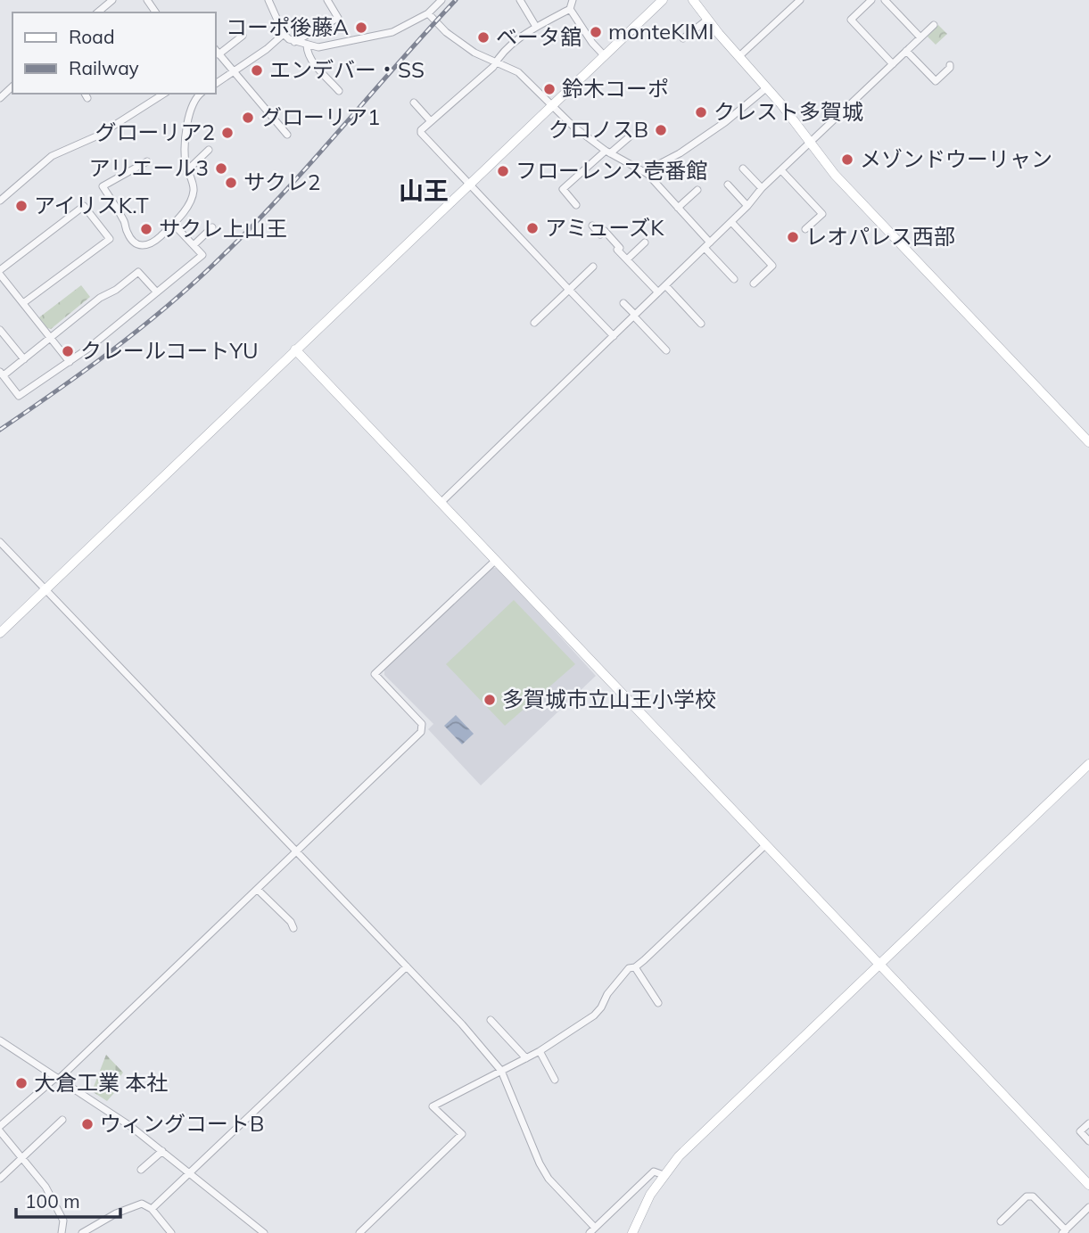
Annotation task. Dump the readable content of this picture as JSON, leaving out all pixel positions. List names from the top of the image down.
{
  "districts": ["山王"],
  "places": [
    "コーポ後藤A",
    "monteKIMI",
    "ベータ舘",
    "エンデバー・SS",
    "鈴木コーポ",
    "クレスト多賀城",
    "グローリア1",
    "クロノスB",
    "グローリア2",
    "メゾンドウーリャン",
    "アリエール3",
    "フローレンス壱番館",
    "サクレ2",
    "アイリスK.T",
    "アミューズK",
    "サクレ上山王",
    "レオパレス西部",
    "クレールコートYU",
    "多賀城市立山王小学校",
    "大倉工業 本社",
    "ウィングコートB"
  ],
  "legend": ["Road", "Railway"],
  "scale_bar": "100 m"
}
